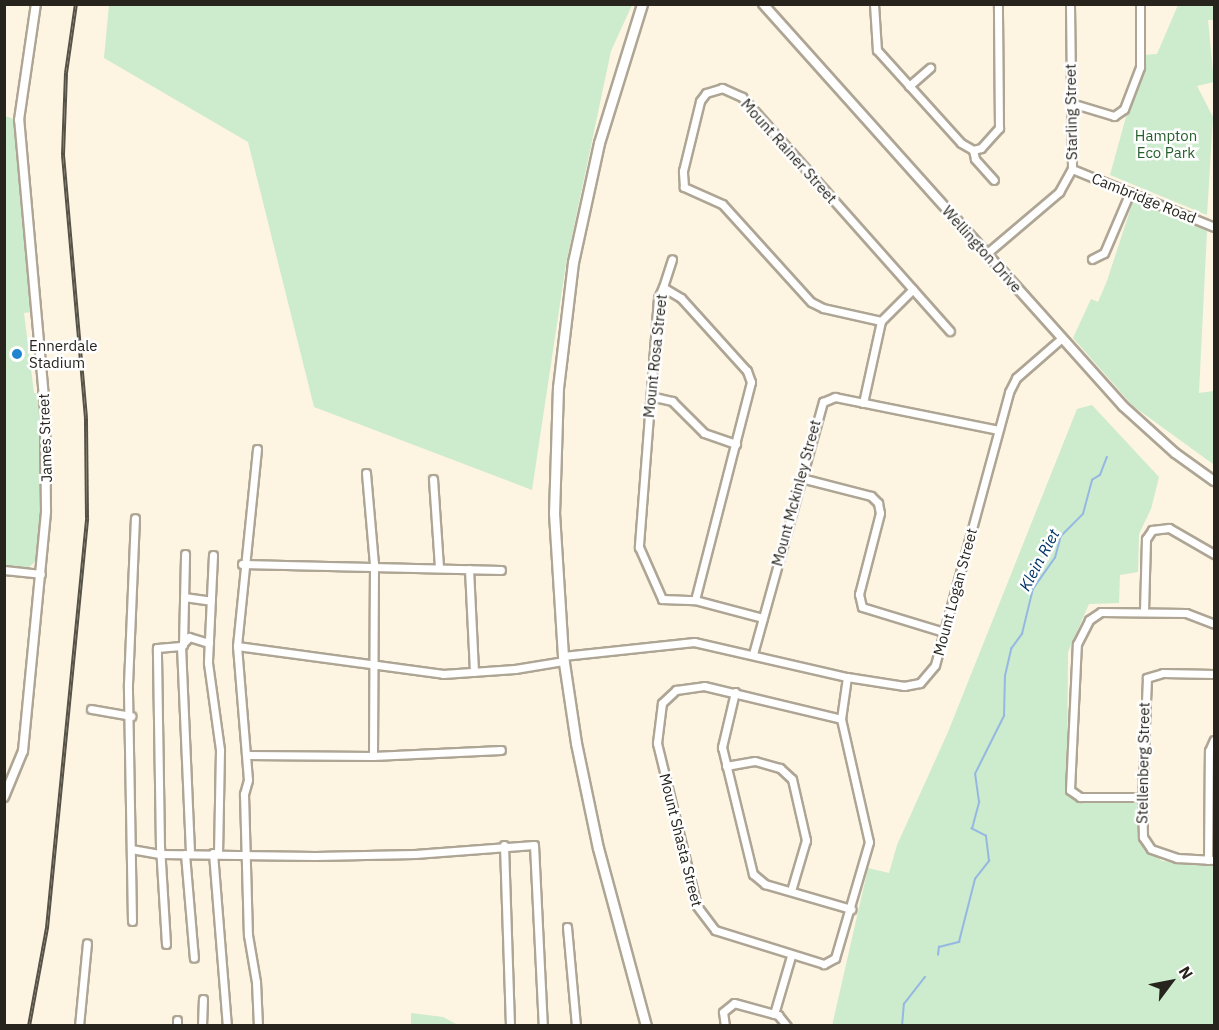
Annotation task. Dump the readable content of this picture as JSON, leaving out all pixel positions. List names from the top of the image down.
{
  "streets": {
    "street": [
      "Starling Street",
      "Mount Rainer Street",
      "Cambridge Road",
      "Wellington Drive",
      "Mount Rosa Street",
      "James Street",
      "Mount Mckinley Street",
      "Mount Logan Street",
      "Stellenberg Street",
      "Mount Shasta Street"
    ]
  },
  "crossings": [
    ["Starling Street", "Cambridge Road"],
    ["Starling Street", "Wellington Drive"],
    ["Wellington Drive", "Mount Logan Street"],
    ["Mount Rosa Street", "Mount Mckinley Street"],
    ["Mount Mckinley Street", "Mount Logan Street"],
    ["Mount Logan Street", "Mount Shasta Street"]
  ],
  "water": ["Klein Riet"],
  "parks": ["Hampton Eco Park"],
  "places": ["Ennerdale Stadium"],
  "north": "top right"
}
